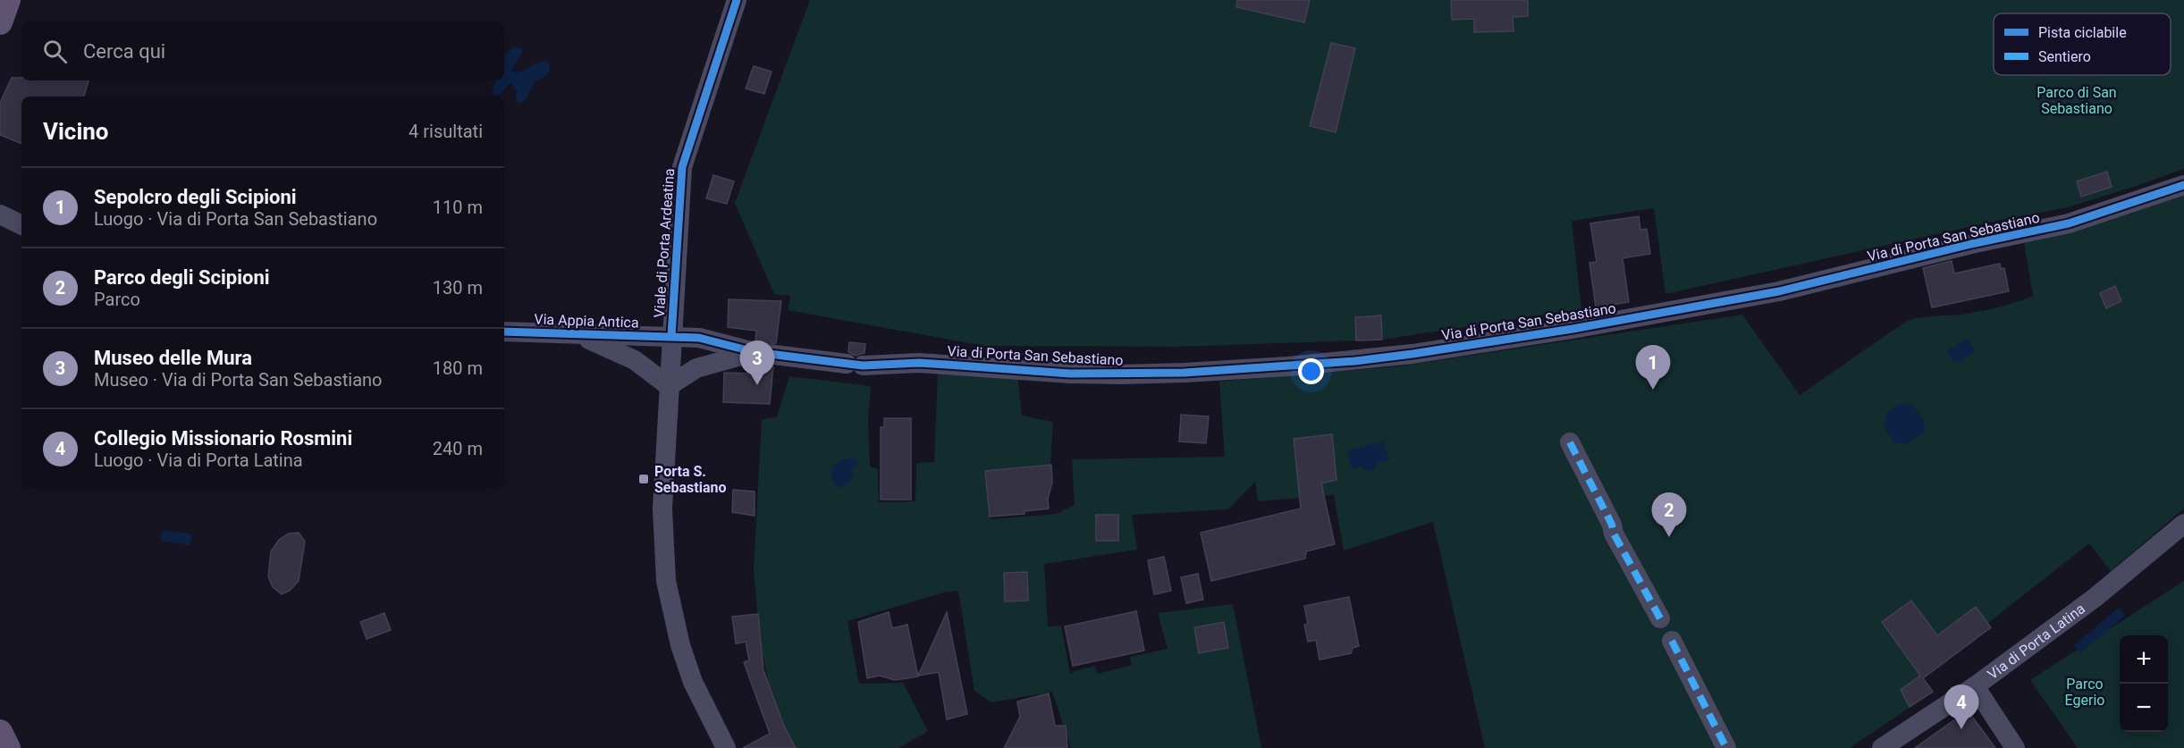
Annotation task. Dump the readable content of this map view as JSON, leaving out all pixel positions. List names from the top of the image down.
{
  "streets": {
    "street": [
      "Via di Porta San Sebastiano",
      "Viale di Porta Ardeatina",
      "Via Appia Antica",
      "Via di Porta Latina"
    ]
  },
  "crossings": [
    ["Via di Porta San Sebastiano", "Viale di Porta Ardeatina"],
    ["Via di Porta San Sebastiano", "Via Appia Antica"],
    ["Viale di Porta Ardeatina", "Via Appia Antica"]
  ],
  "parks": ["Parco di San Sebastiano", "Parco Egerio"],
  "places": {
    "transit": ["Porta S. Sebastiano"]
  },
  "legend": ["Pista ciclabile", "Sentiero"],
  "page": {
    "search": "Cerca qui",
    "heading": ["Vicino", "4 risultati"],
    "list": [
      {
        "mark": "1",
        "name": "Sepolcro degli Scipioni",
        "note": "Luogo · Via di Porta San Sebastiano",
        "value": "110 m"
      },
      {
        "mark": "2",
        "name": "Parco degli Scipioni",
        "note": "Parco",
        "value": "130 m"
      },
      {
        "mark": "3",
        "name": "Museo delle Mura",
        "note": "Museo · Via di Porta San Sebastiano",
        "value": "180 m"
      },
      {
        "mark": "4",
        "name": "Collegio Missionario Rosmini",
        "note": "Luogo · Via di Porta Latina",
        "value": "240 m"
      }
    ],
    "pins": [
      "3",
      "1",
      "2",
      "4"
    ],
    "map_buttons": ["+", "−"]
  }
}
